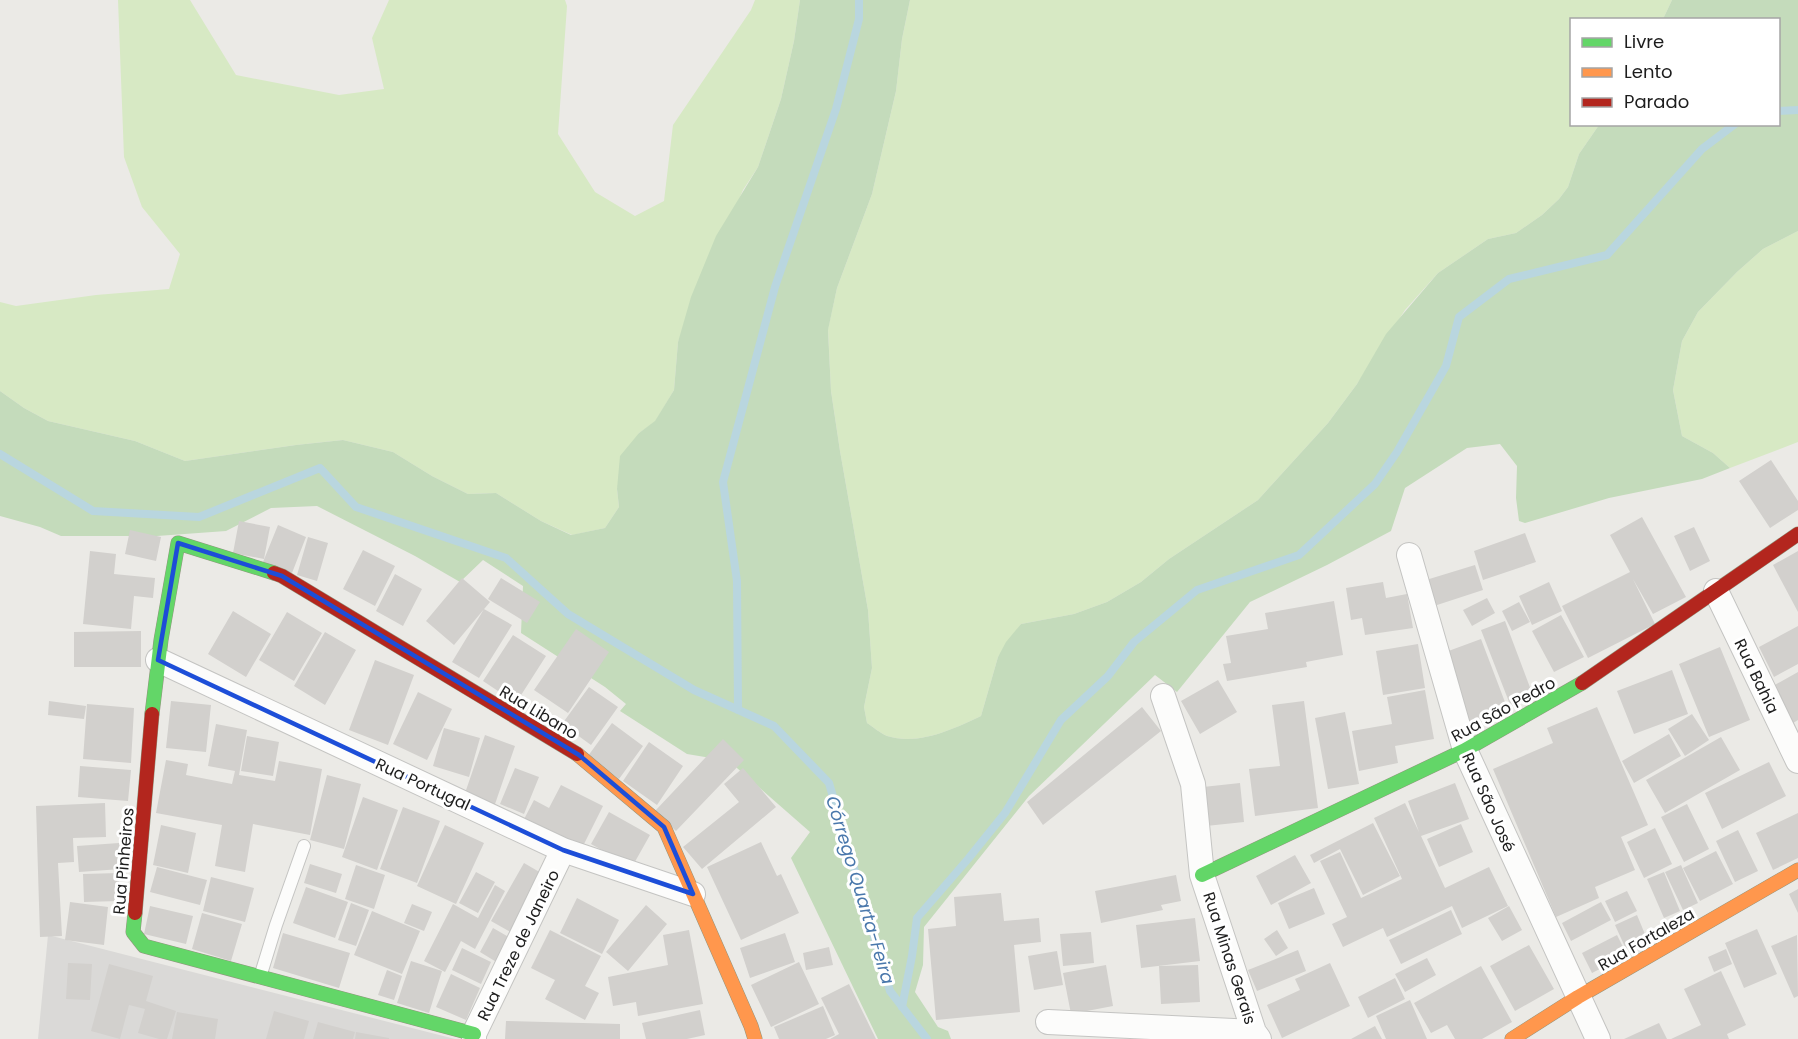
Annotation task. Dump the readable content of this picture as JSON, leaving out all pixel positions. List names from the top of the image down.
{
  "streets": {
    "street": [
      "Rua Bahia",
      "Rua São Pedro",
      "Rua Libano",
      "Rua Portugal",
      "Rua São José",
      "Rua Pinheiros",
      "Rua Fortaleza",
      "Rua Treze de Janeiro",
      "Rua Minas Gerais"
    ]
  },
  "crossings": [
    ["Rua Bahia", "Rua São Pedro"],
    ["Rua São Pedro", "Rua São José"],
    ["Rua São Pedro", "Rua Minas Gerais"],
    ["Rua Libano", "Rua Portugal"],
    ["Rua Libano", "Rua Pinheiros"],
    ["Rua Portugal", "Rua Pinheiros"],
    ["Rua Portugal", "Rua Treze de Janeiro"],
    ["Rua São José", "Rua Fortaleza"],
    ["Rua Pinheiros", "Rua Treze de Janeiro"]
  ],
  "water": ["Córrego Quarta-Feira"],
  "legend": ["Livre", "Lento", "Parado"]
}
